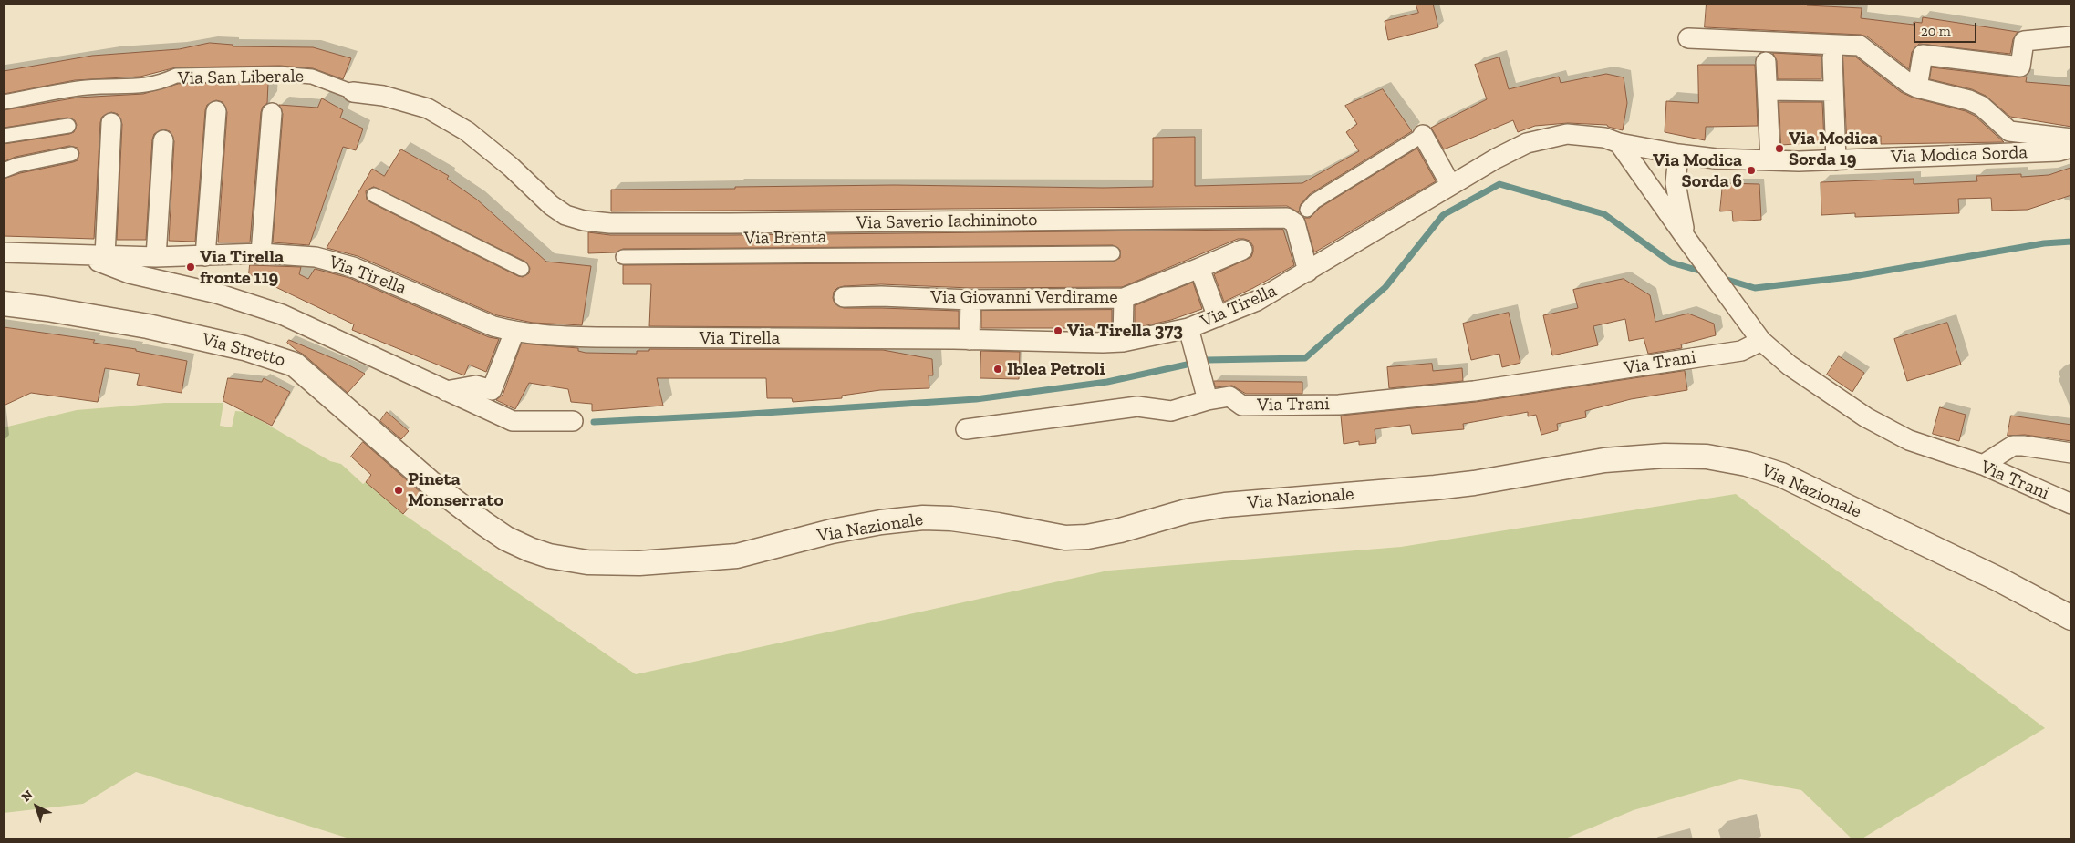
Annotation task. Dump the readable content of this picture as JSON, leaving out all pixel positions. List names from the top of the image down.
{
  "streets": {
    "street": [
      "Via San Liberale",
      "Via Modica Sorda",
      "Via Saverio Iachininoto",
      "Via Brenta",
      "Via Tirella",
      "Via Giovanni Verdirame",
      "Via Stretto",
      "Via Trani",
      "Via Nazionale"
    ]
  },
  "crossings": [
    ["Via San Liberale", "Via Saverio Iachininoto"],
    ["Via Modica Sorda", "Via Tirella"],
    ["Via Saverio Iachininoto", "Via Tirella"],
    ["Via Stretto", "Via Nazionale"]
  ],
  "places": [
    "Via Modica Sorda 19",
    "Via Modica Sorda 6",
    "Via Tirella fronte 119",
    "Via Tirella 373",
    "Iblea Petroli",
    "Pineta Monserrato"
  ],
  "scale_bar": "20 m",
  "north": "top left"
}
